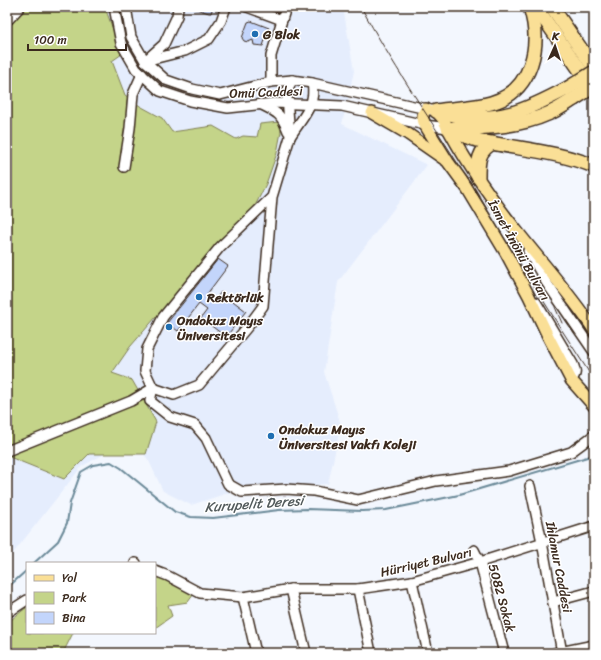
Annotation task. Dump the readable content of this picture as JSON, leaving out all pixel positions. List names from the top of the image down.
{
  "streets": {
    "main road": ["İsmet İnönü Bulvarı"],
    "street": [
      "Omü Caddesi",
      "Hürriyet Bulvarı",
      "Ihlamur Caddesi",
      "5082 Sokak"
    ]
  },
  "crossings": [
    ["Omü Caddesi", "İsmet İnönü Bulvarı"],
    ["Hürriyet Bulvarı", "Ihlamur Caddesi"],
    ["Hürriyet Bulvarı", "5082 Sokak"]
  ],
  "water": ["Kurupelit Deresi"],
  "places": [
    "G Blok",
    "Rektörlük",
    "Ondokuz Mayıs Üniversitesi",
    "Ondokuz Mayıs Üniversitesi Vakfı Koleji"
  ],
  "legend": ["Yol", "Park", "Bina"],
  "scale_bar": "100 m",
  "north": "top"
}
